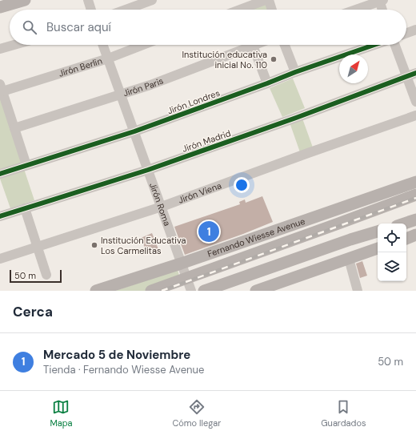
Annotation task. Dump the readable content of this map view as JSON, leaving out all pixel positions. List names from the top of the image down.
{
  "streets": {
    "main road": ["Fernando Wiesse Avenue"],
    "street": [
      "Jirón Berlin",
      "Jirón Paris",
      "Jirón Londres",
      "Jirón Madrid",
      "Jirón Viena",
      "Jirón Roma"
    ]
  },
  "crossings": [
    ["Jirón Berlin", "Jirón Roma"],
    ["Jirón Paris", "Jirón Roma"],
    ["Jirón Londres", "Jirón Roma"],
    ["Jirón Madrid", "Jirón Roma"],
    ["Jirón Viena", "Jirón Roma"],
    ["Jirón Roma", "Fernando Wiesse Avenue"]
  ],
  "places": ["Institución educativa inicial No. 110", "Institución Educativa Los Carmelitas"],
  "scale_bar": "50 m",
  "north": "top right",
  "page": {
    "search": "Buscar aquí",
    "pins": "1",
    "scale": "50 m",
    "heading": "Cerca",
    "list": [
      {
        "mark": "1",
        "name": "Mercado 5 de Noviembre",
        "note": "Tienda · Fernando Wiesse Avenue",
        "value": "50 m"
      }
    ],
    "nav": ["Mapa", "Cómo llegar", "Guardados"]
  }
}
